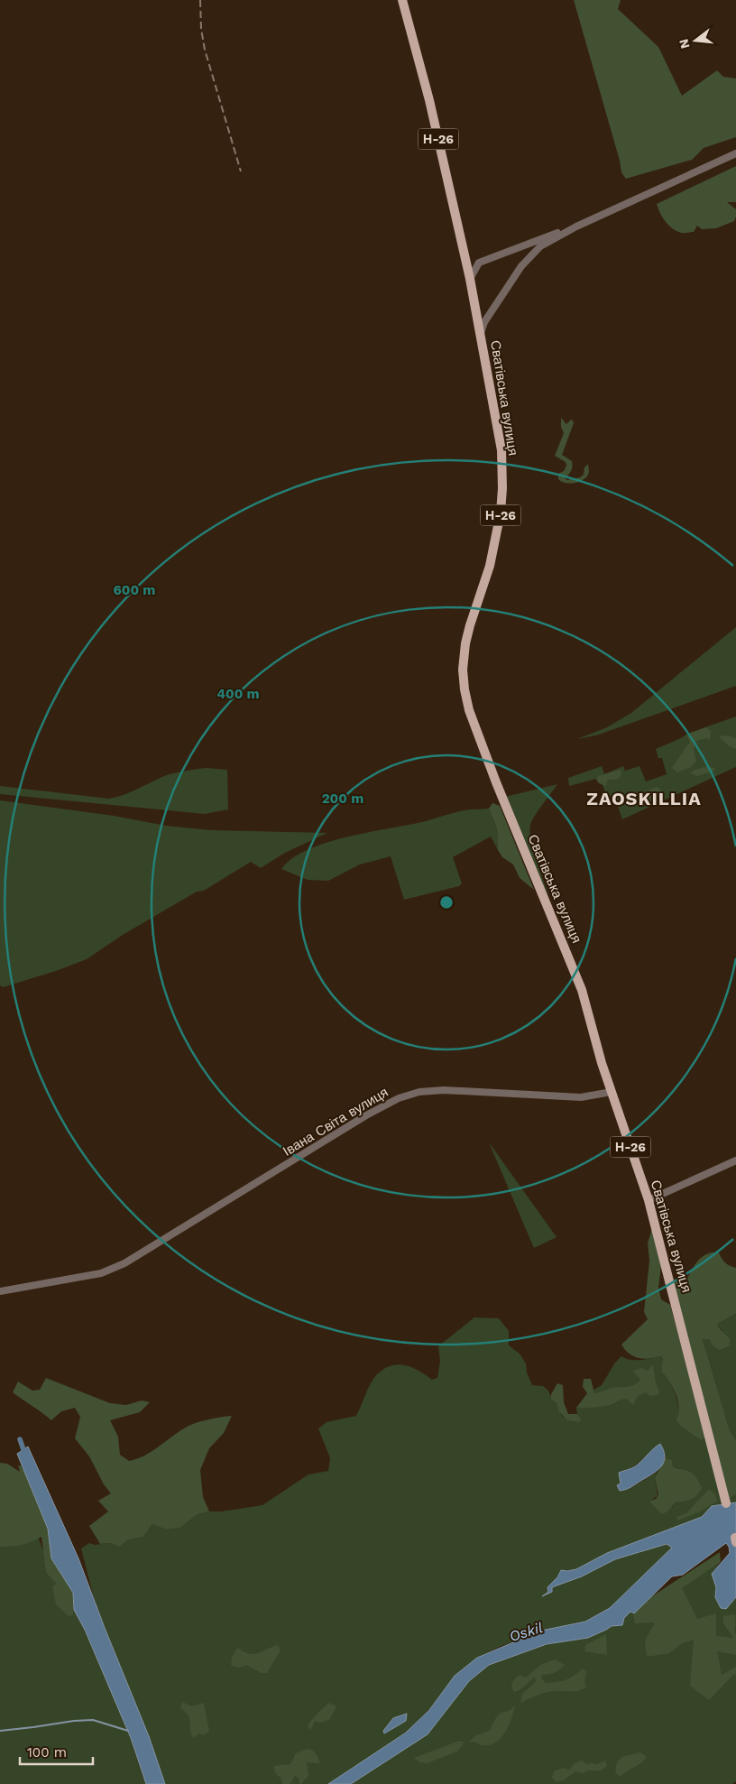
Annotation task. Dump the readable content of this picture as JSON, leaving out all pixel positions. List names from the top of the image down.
{
  "streets": {
    "main road": ["Н-26", "Сватівська вулиця"],
    "street": ["Івана Світа вулиця"]
  },
  "crossings": [
    ["Н-26", "Сватівська вулиця"],
    ["Сватівська вулиця", "Івана Світа вулиця"]
  ],
  "districts": ["ZAOSKILLIA"],
  "water": ["Oskil"],
  "scale_bar": "100 m",
  "north": "left",
  "rings": ["600 m", "400 m", "200 m"]
}
